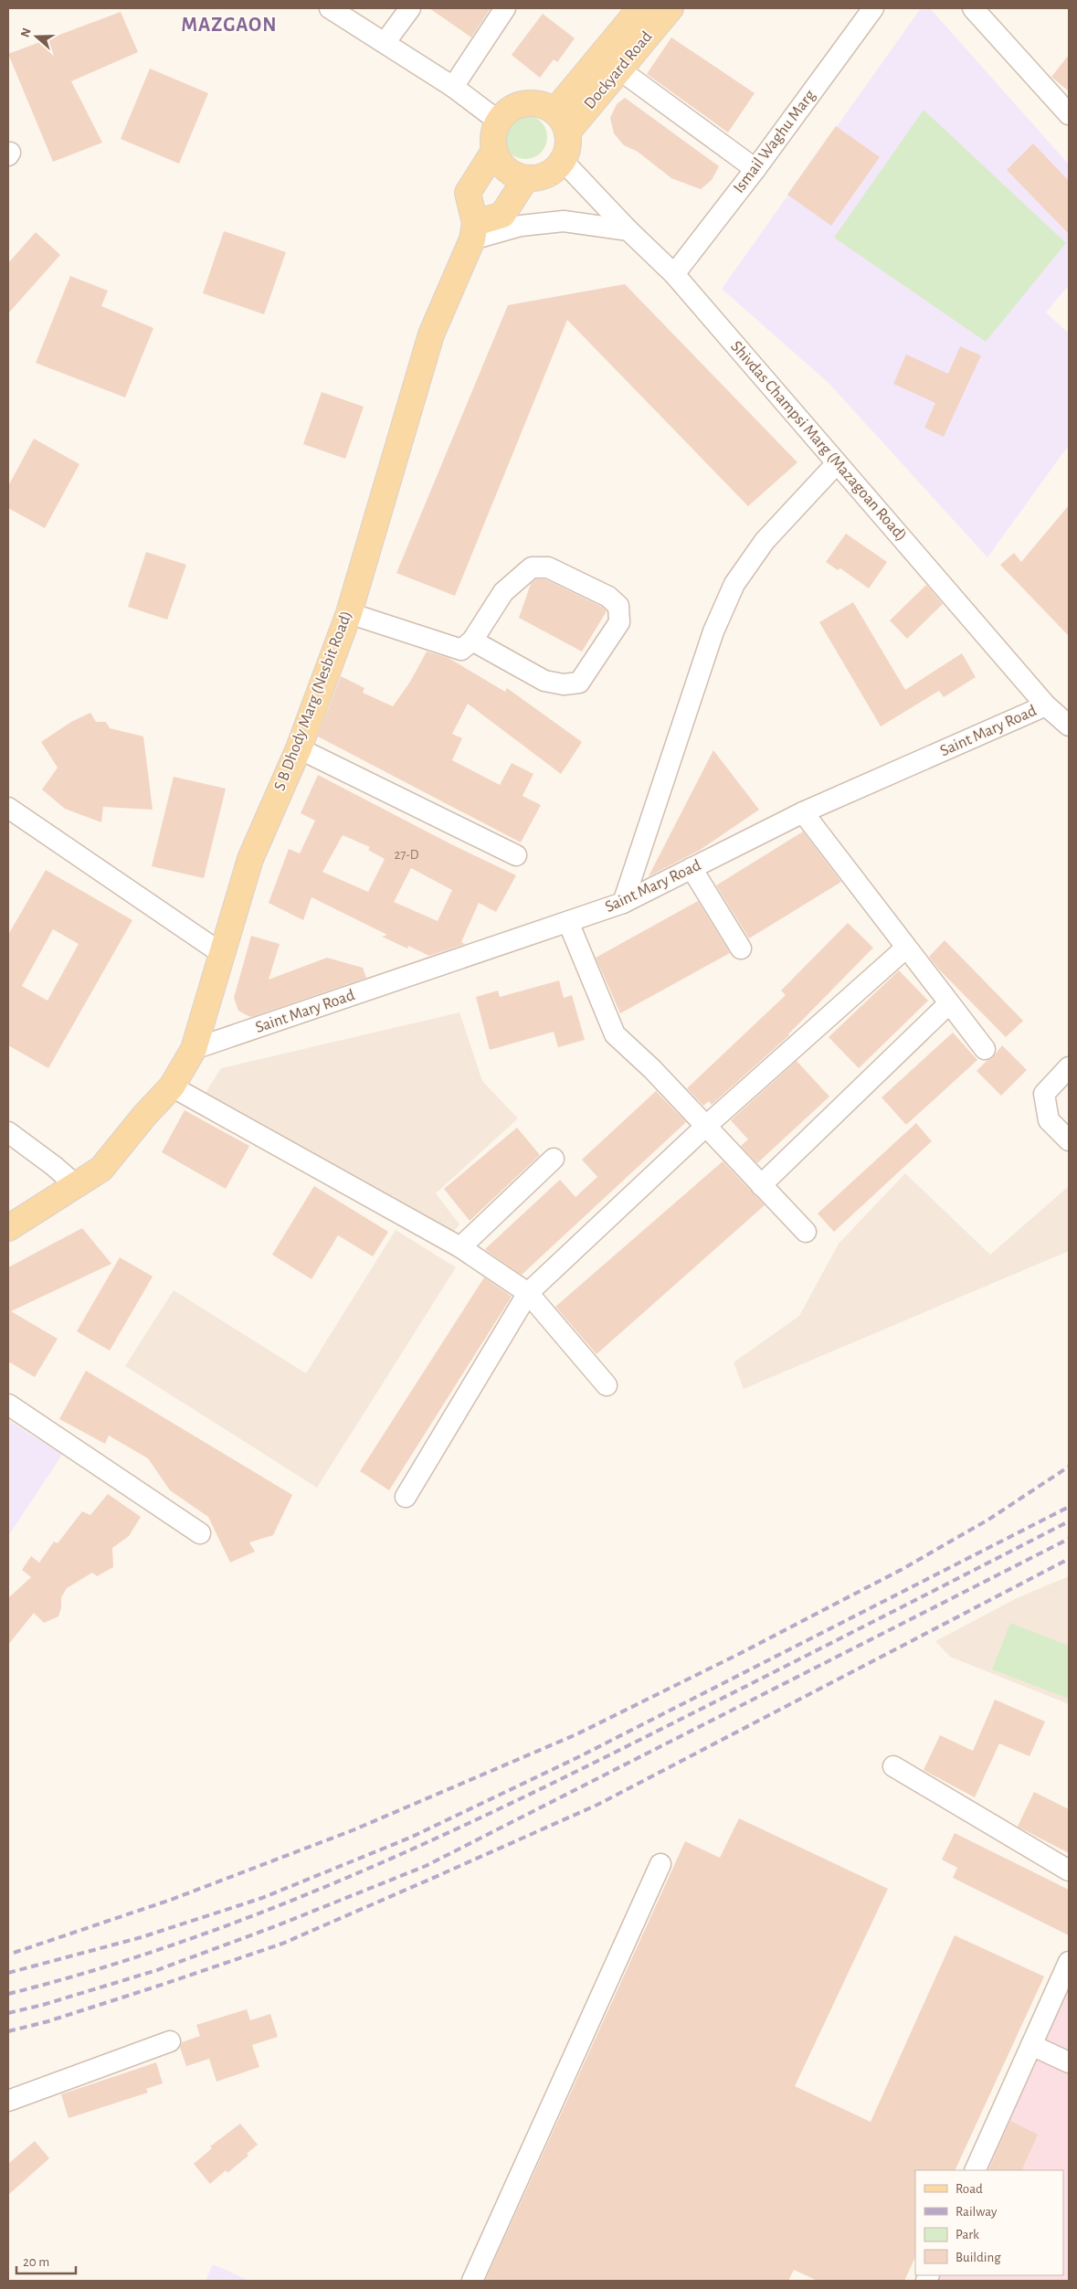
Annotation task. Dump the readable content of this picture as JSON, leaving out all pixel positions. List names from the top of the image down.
{
  "streets": {
    "main road": ["Dockyard Road", "S B Dhody Marg (Nesbit Road)"],
    "street": ["Ismail Waghu Marg", "Shivdas Champsi Marg (Mazagoan Road)", "Saint Mary Road"]
  },
  "crossings": [
    ["Dockyard Road", "Shivdas Champsi Marg (Mazagoan Road)"],
    ["Ismail Waghu Marg", "Shivdas Champsi Marg (Mazagoan Road)"],
    ["Shivdas Champsi Marg (Mazagoan Road)", "Saint Mary Road"],
    ["S B Dhody Marg (Nesbit Road)", "Saint Mary Road"]
  ],
  "districts": ["MAZGAON"],
  "house_numbers": ["27-D"],
  "legend": [
    "Road",
    "Railway",
    "Park",
    "Building"
  ],
  "scale_bar": "20 m",
  "north": "left"
}
